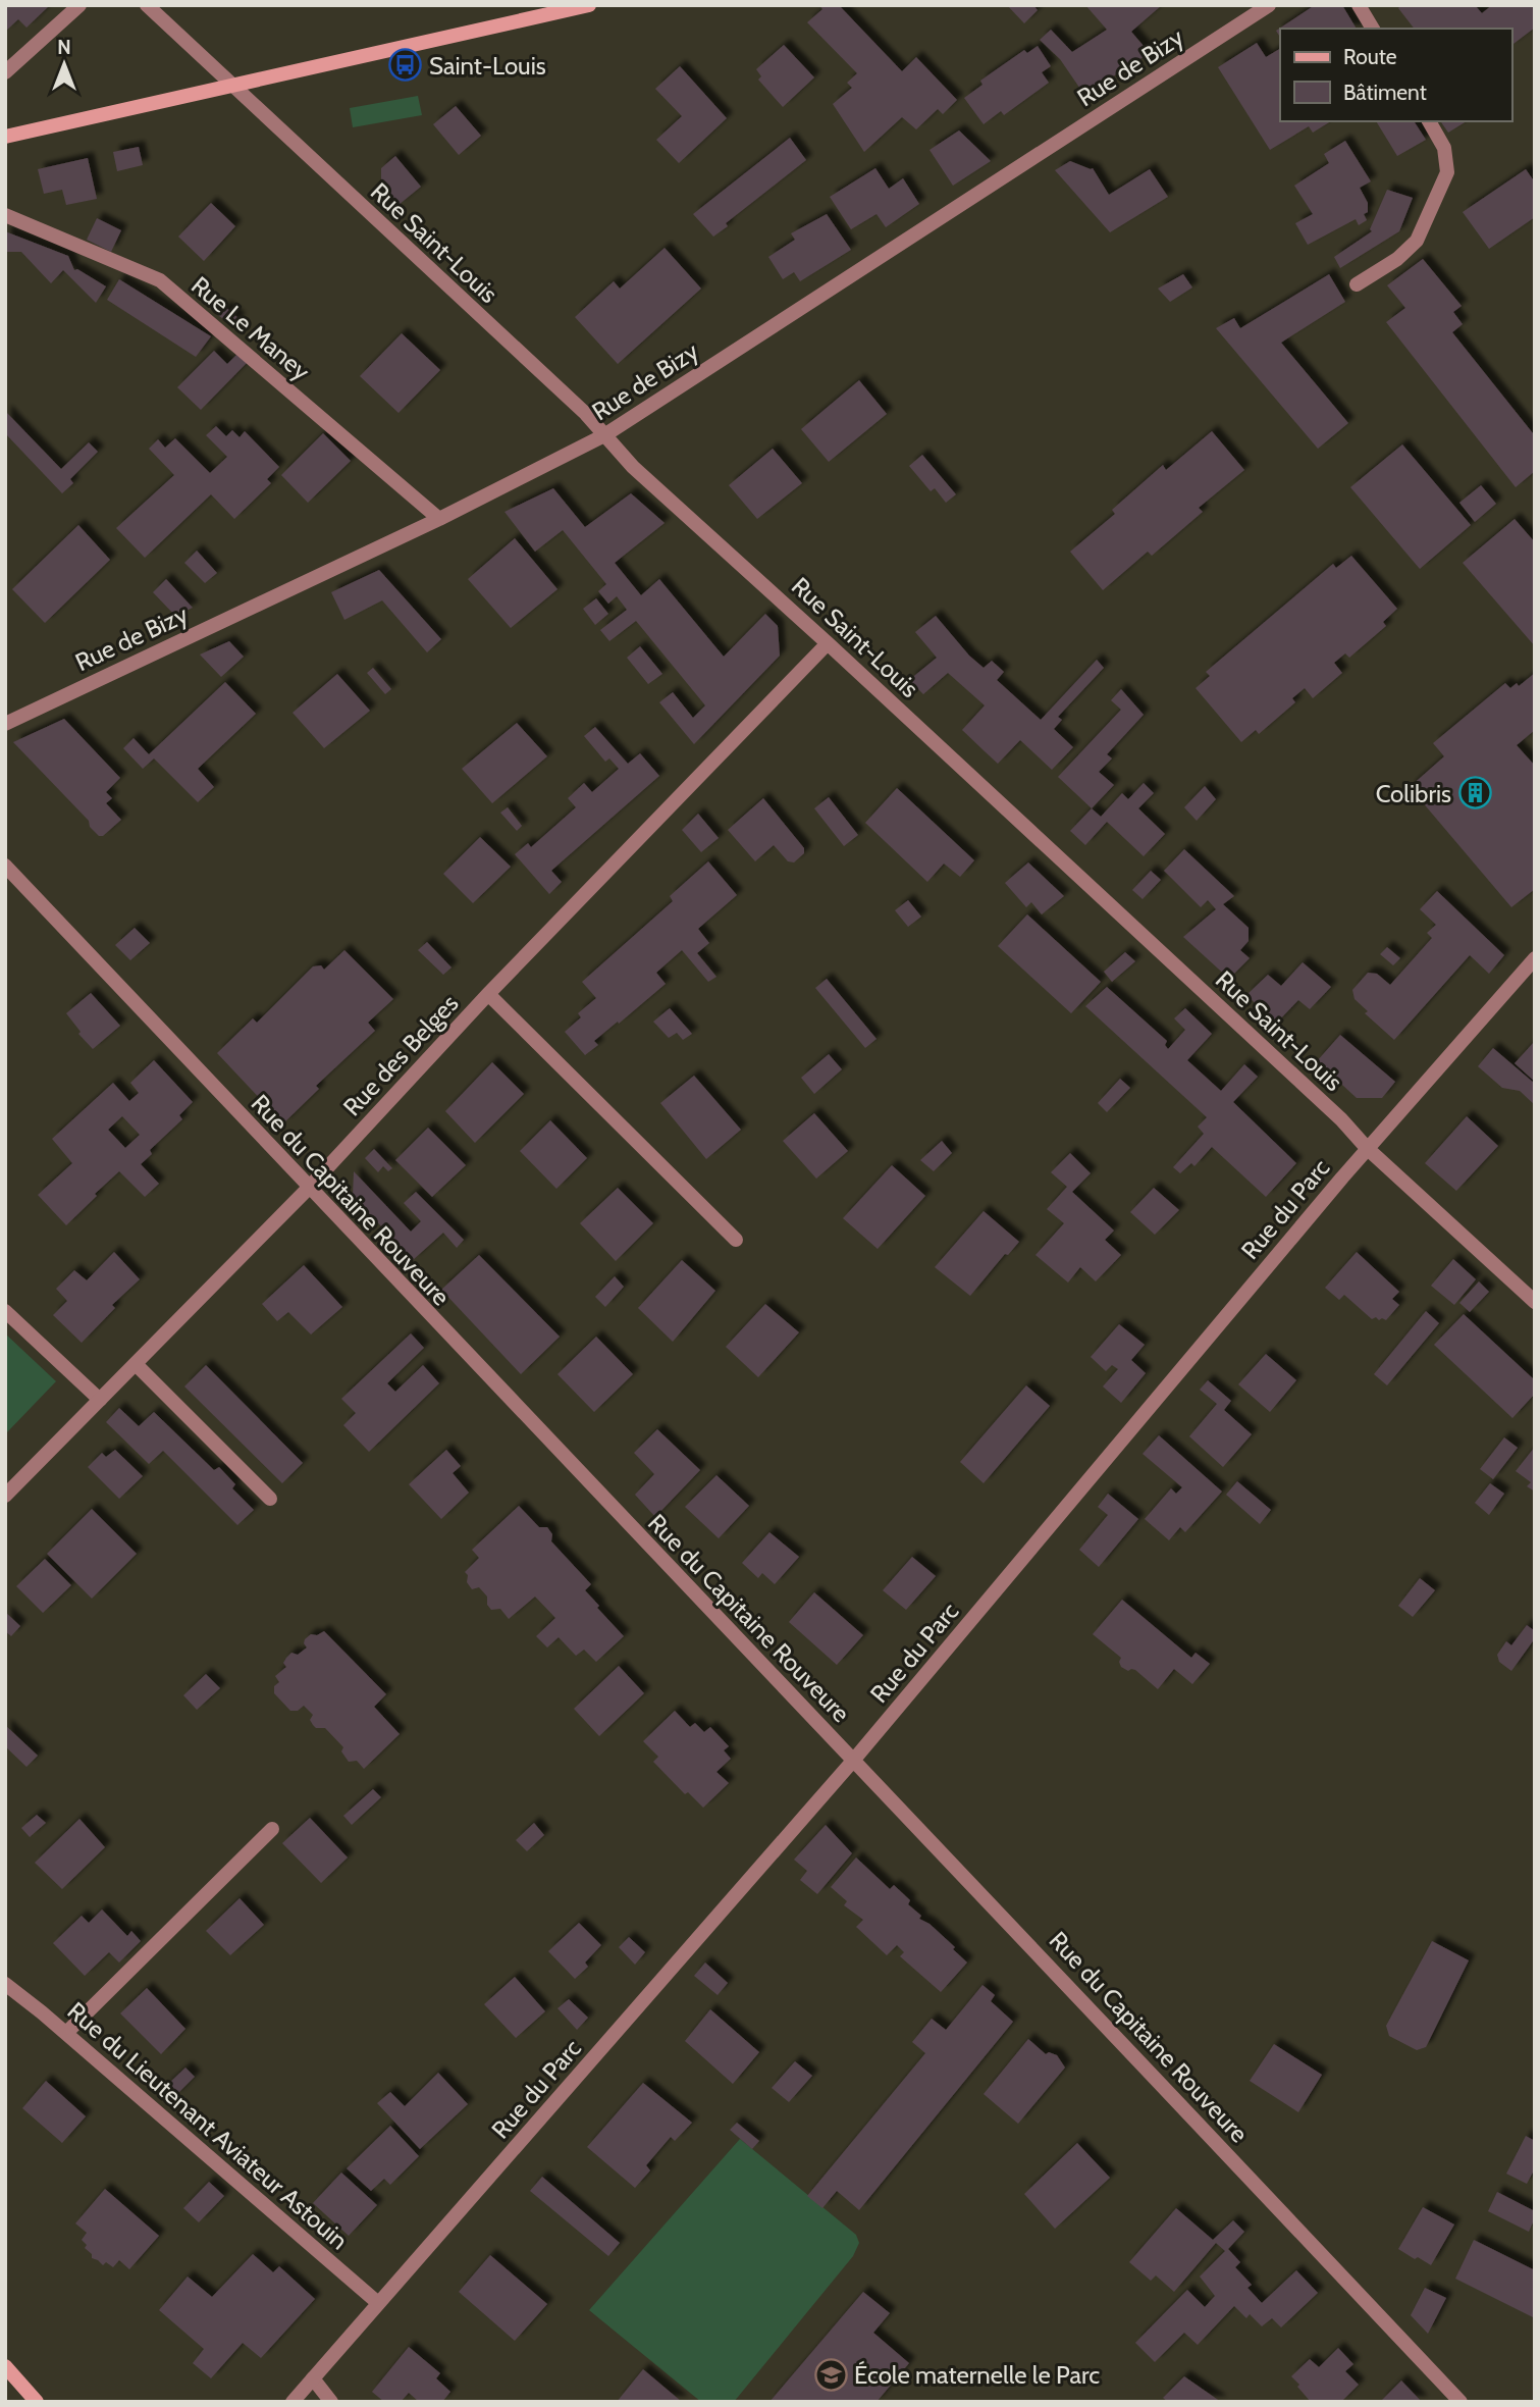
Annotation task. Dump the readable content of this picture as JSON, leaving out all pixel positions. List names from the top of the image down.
{
  "streets": {
    "street": [
      "Rue de Bizy",
      "Rue Saint-Louis",
      "Rue Le Maney",
      "Rue des Belges",
      "Rue du Capitaine Rouveure",
      "Rue du Parc",
      "Rue du Lieutenant Aviateur Astouin"
    ]
  },
  "crossings": [
    ["Rue de Bizy", "Rue Saint-Louis"],
    ["Rue de Bizy", "Rue Le Maney"],
    ["Rue Saint-Louis", "Rue des Belges"],
    ["Rue Saint-Louis", "Rue du Parc"],
    ["Rue des Belges", "Rue du Capitaine Rouveure"],
    ["Rue du Capitaine Rouveure", "Rue du Parc"],
    ["Rue du Parc", "Rue du Lieutenant Aviateur Astouin"]
  ],
  "places": {
    "bus stop": ["Saint-Louis"],
    "building": ["Colibris"],
    "school or university": ["École maternelle le Parc"]
  },
  "legend": ["Route", "Bâtiment"],
  "north": "top"
}
